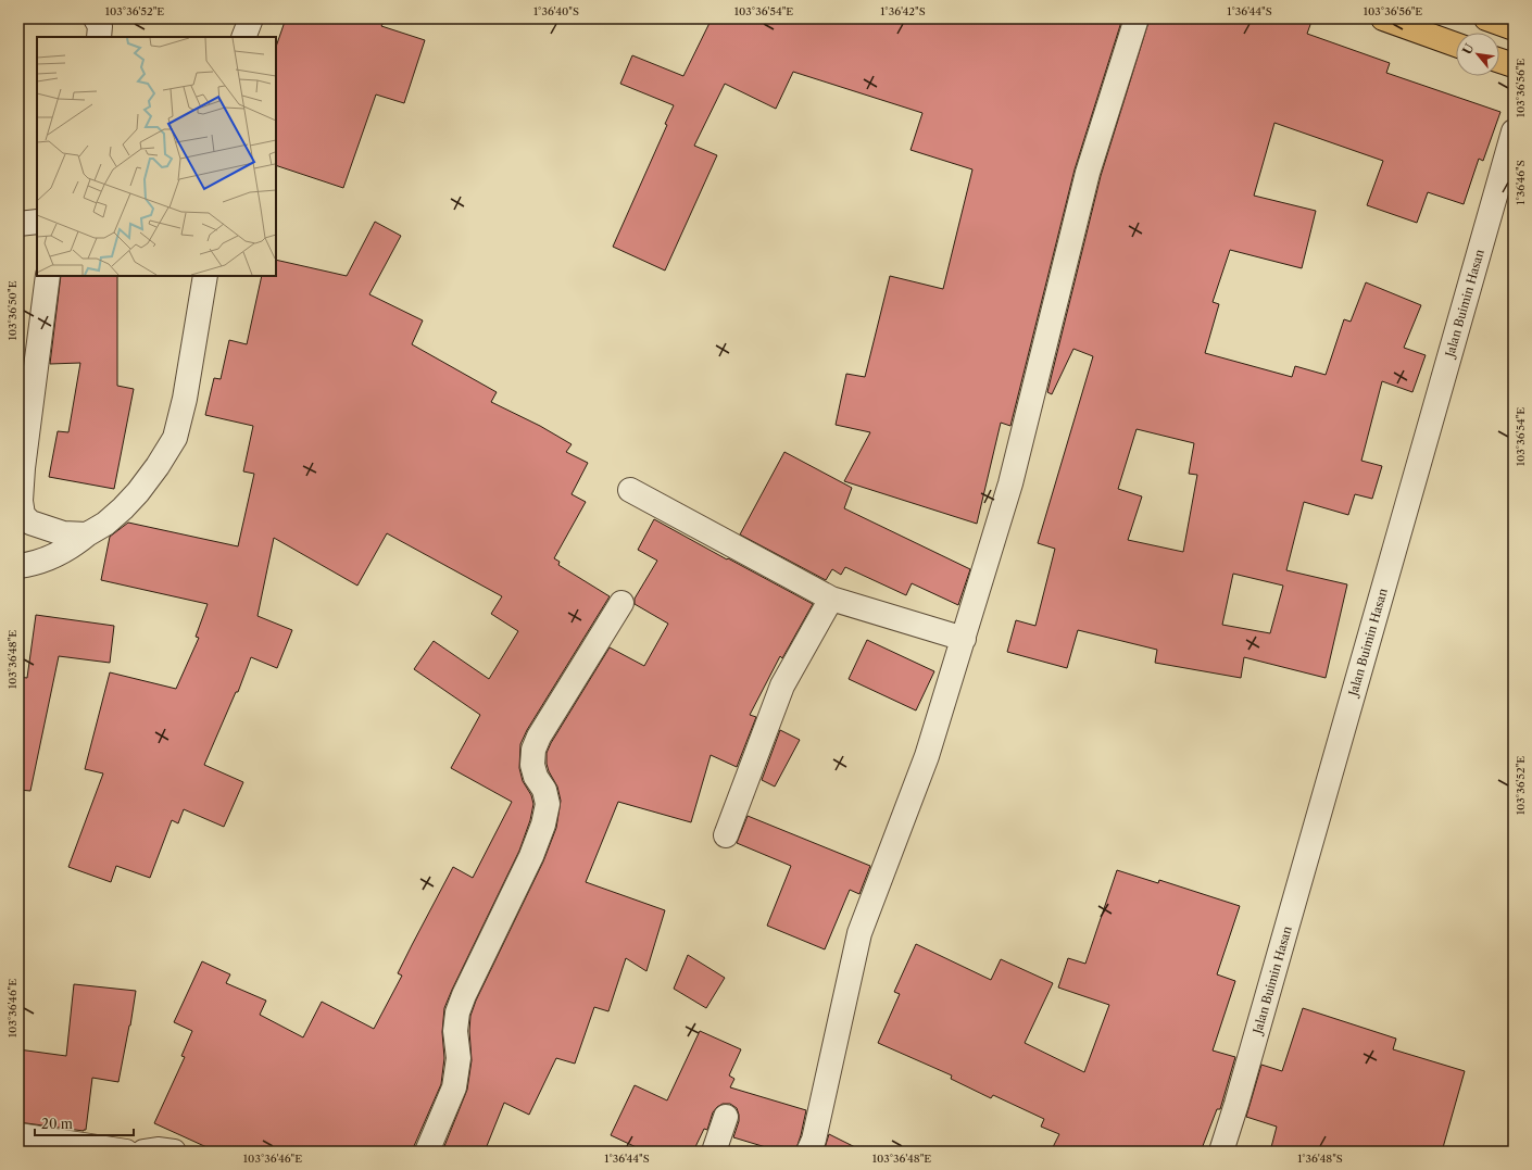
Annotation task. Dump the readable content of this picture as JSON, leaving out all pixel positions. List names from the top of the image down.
{
  "streets": {
    "street": ["Jalan Buimin Hasan"]
  },
  "scale_bar": "20 m",
  "north": "top left",
  "coordinates": [
    "103°36'52\"E",
    "1°36'40\"S",
    "103°36'54\"E",
    "1°36'42\"S",
    "1°36'44\"S",
    "103°36'56\"E",
    "1°36'46\"S",
    "103°36'50\"E",
    "103°36'48\"E",
    "103°36'46\"E",
    "1°36'48\"S"
  ]
}
